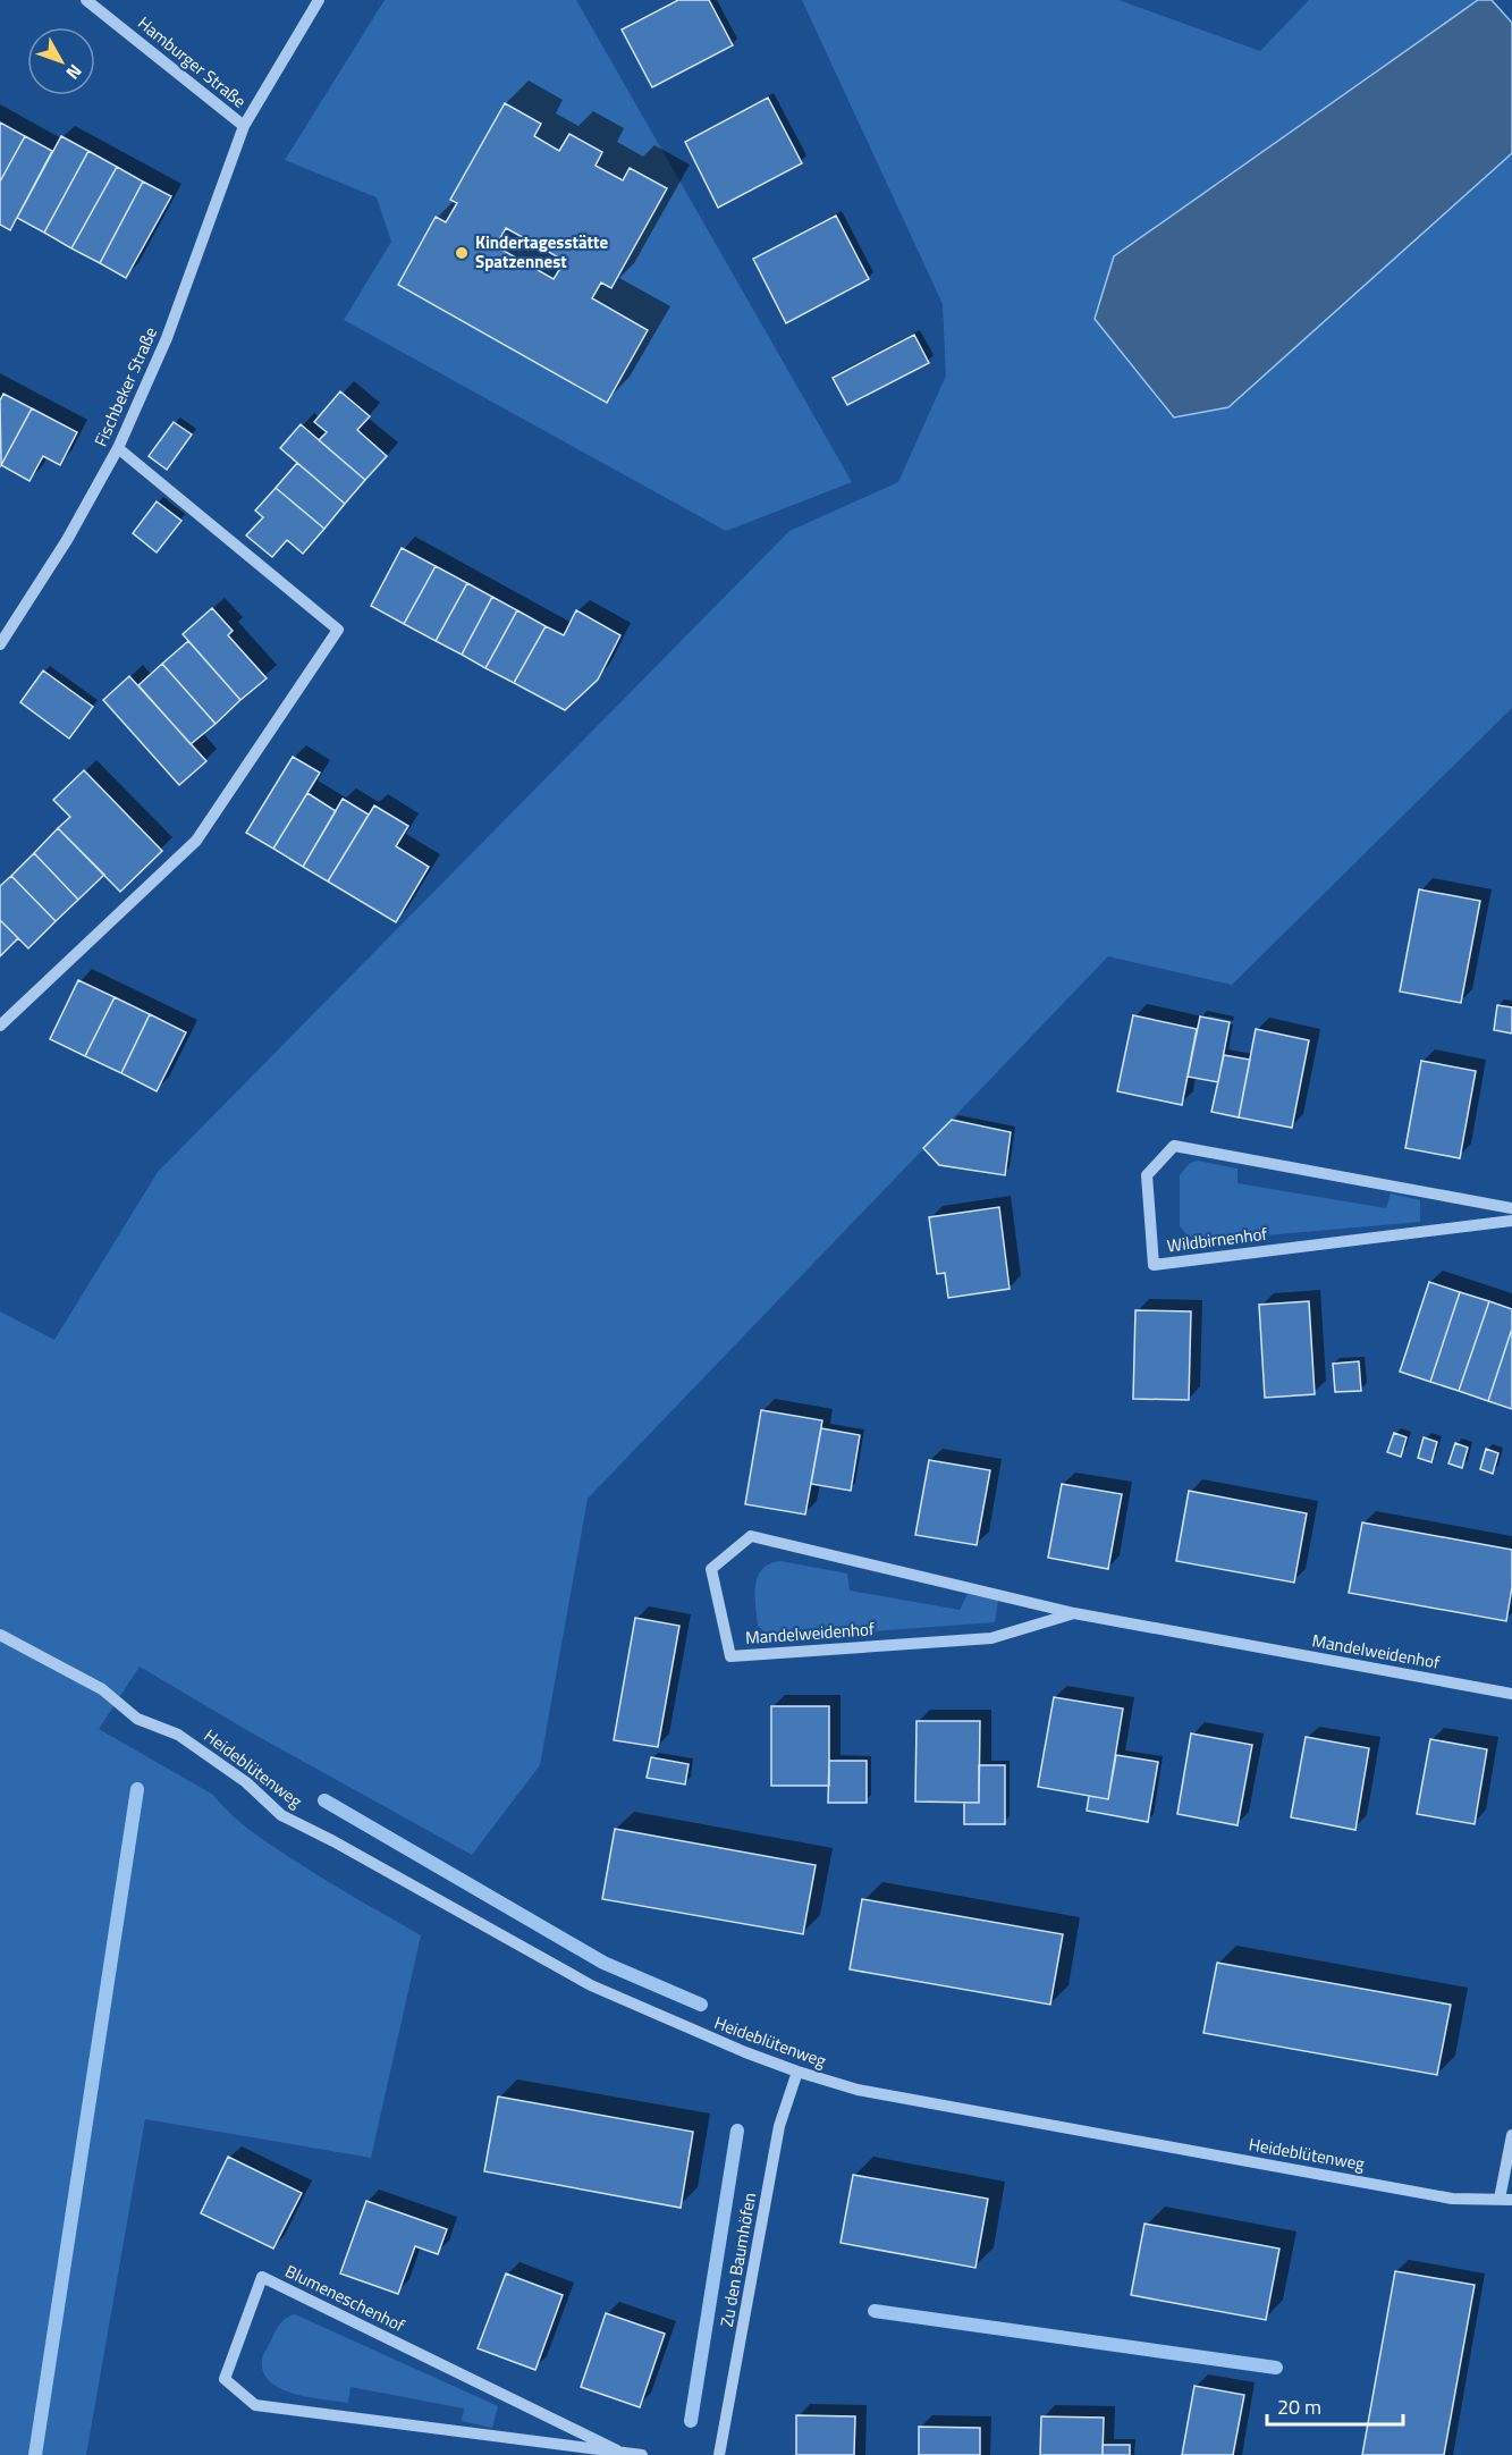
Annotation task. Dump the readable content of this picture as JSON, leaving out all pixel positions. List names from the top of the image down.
{
  "streets": {
    "street": [
      "Hamburger Straße",
      "Fischbeker Straße",
      "Wildbirnenhof",
      "Mandelweidenhof",
      "Heideblütenweg",
      "Zu den Baumhöfen",
      "Blumeneschenhof"
    ]
  },
  "crossings": [
    ["Hamburger Straße", "Fischbeker Straße"],
    ["Heideblütenweg", "Zu den Baumhöfen"]
  ],
  "places": ["Kindertagesstätte Spatzennest"],
  "scale_bar": "20 m",
  "north": "bottom right"
}
